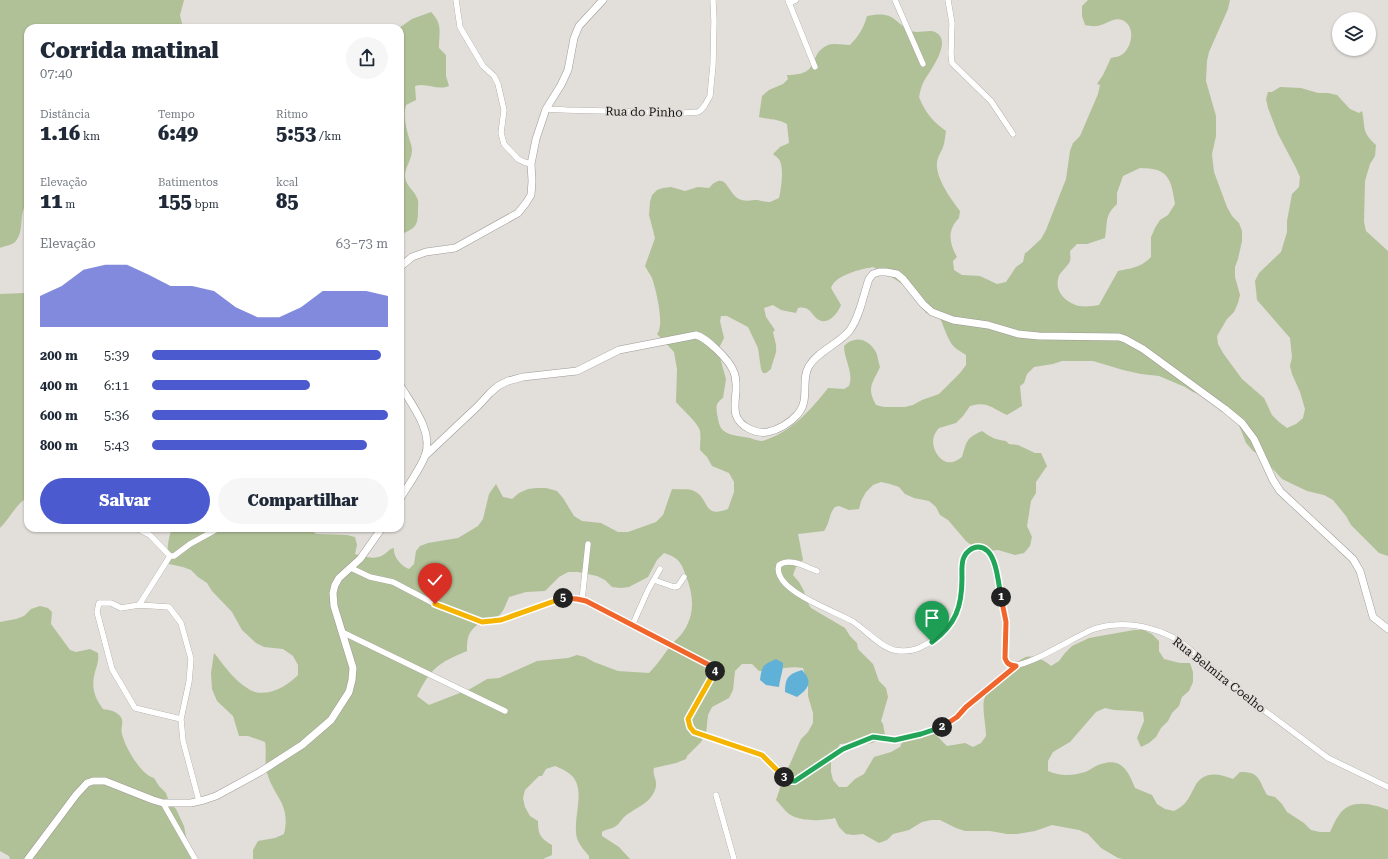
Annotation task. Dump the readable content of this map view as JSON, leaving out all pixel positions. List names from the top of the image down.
{
  "streets": {
    "street": ["Rua do Pinho", "Rua Belmira Coelho"]
  },
  "page": {
    "heading": ["Corrida matinal", "07:40"],
    "stats": [
      ["Distância", "1.16 km"],
      ["Tempo", "6:49"],
      ["Ritmo", "5:53 /km"],
      ["Elevação", "11 m"],
      ["Batimentos", "155 bpm"],
      ["kcal", "85"]
    ],
    "chart": ["Elevação", "63–73 m"],
    "list": [
      {
        "name": "200 m",
        "note": "5:39"
      },
      {
        "name": "400 m",
        "note": "6:11"
      },
      {
        "name": "600 m",
        "note": "5:36"
      },
      {
        "name": "800 m",
        "note": "5:43"
      }
    ],
    "buttons": ["Salvar", "Compartilhar"],
    "pins": [
      "1",
      "5",
      "4",
      "2",
      "3"
    ]
  }
}
